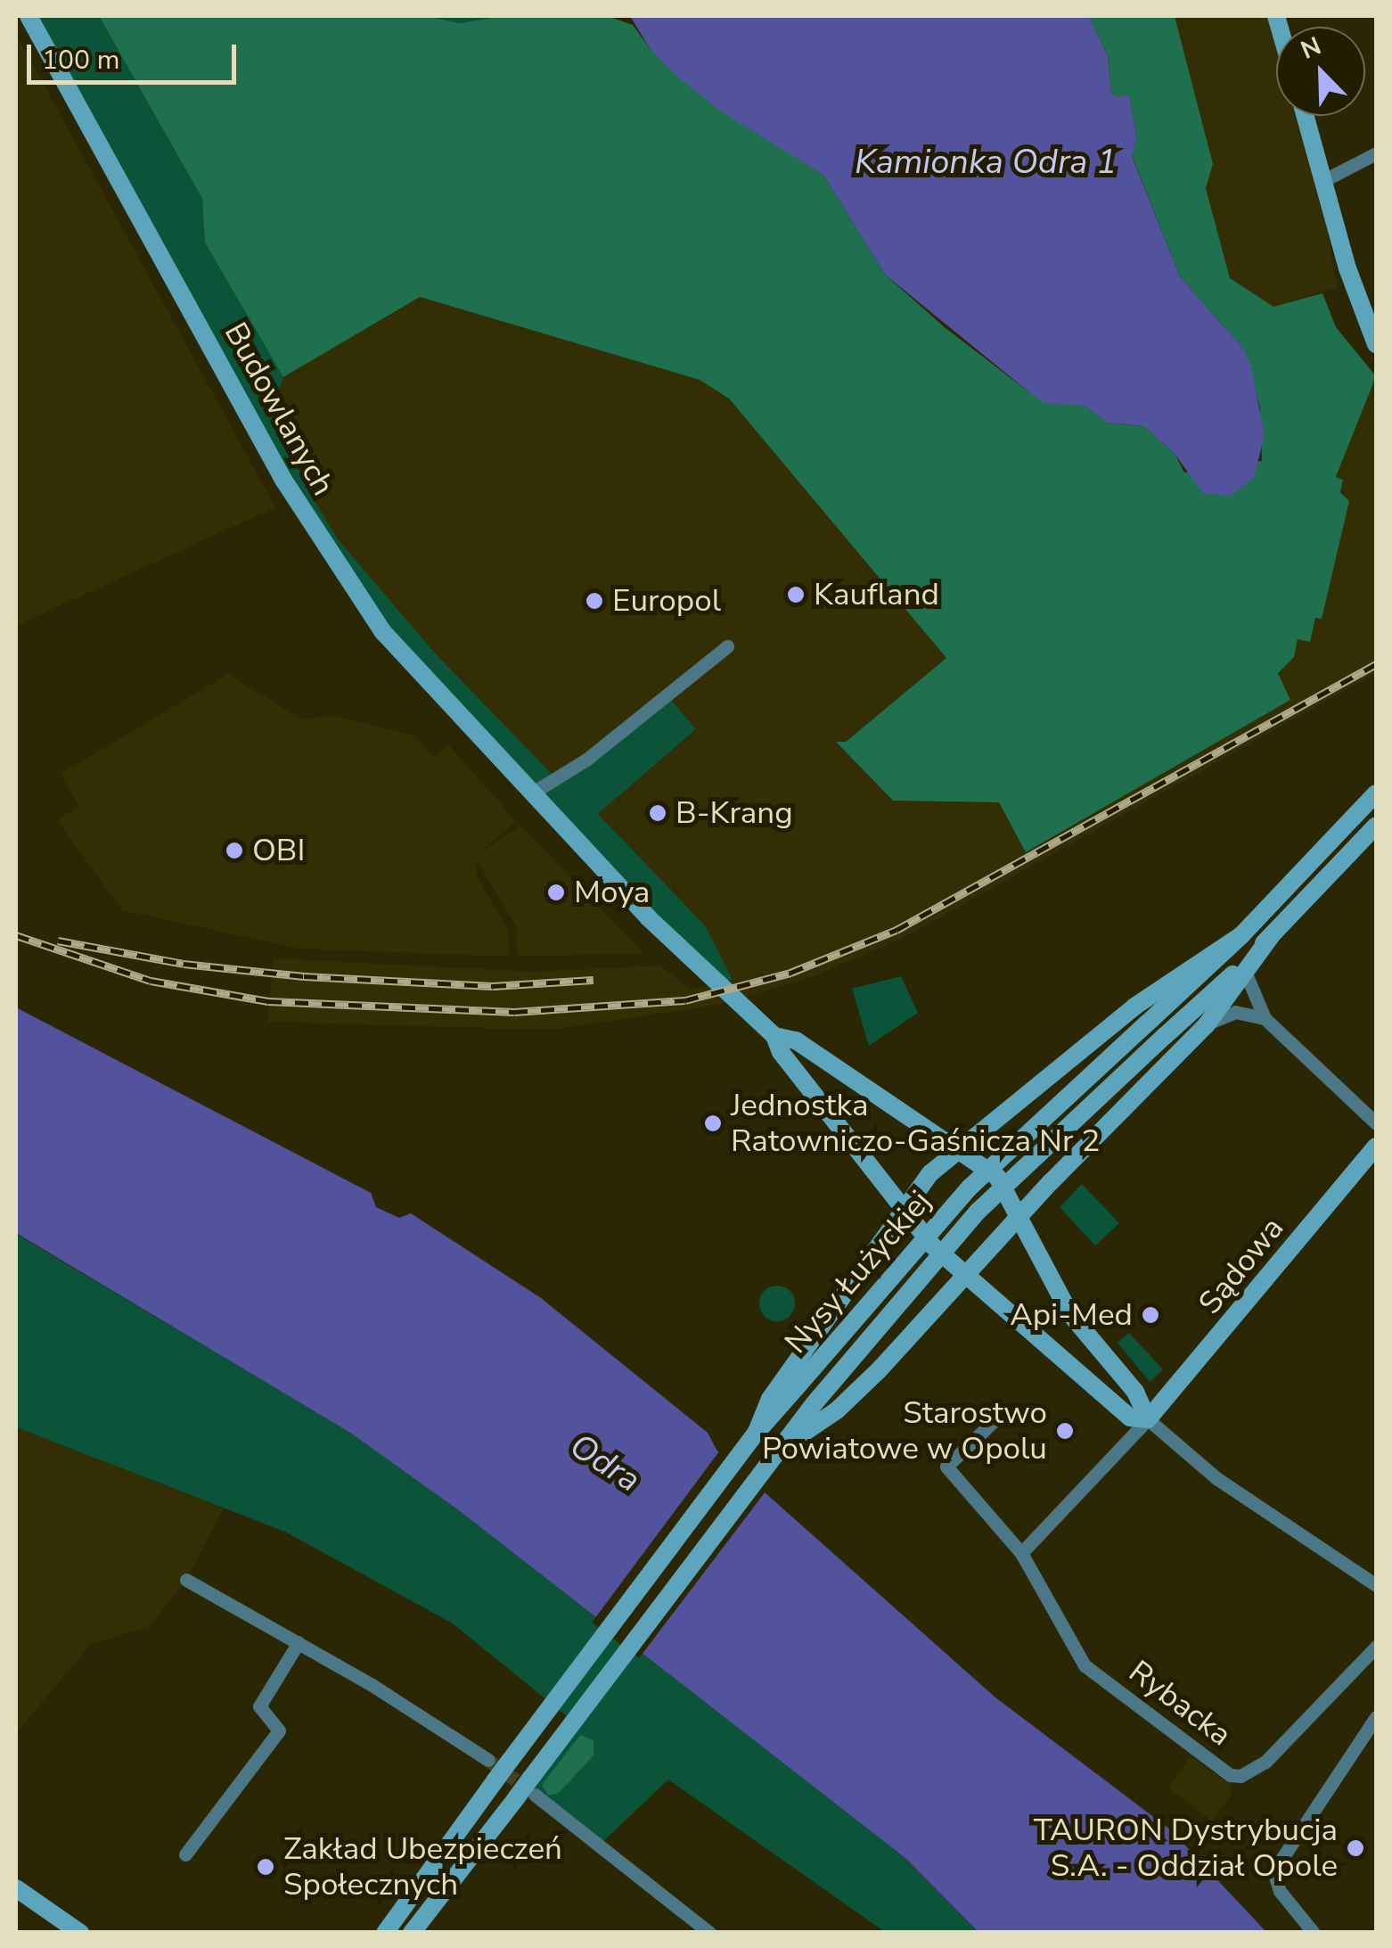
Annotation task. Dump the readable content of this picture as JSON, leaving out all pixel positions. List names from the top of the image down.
{
  "streets": {
    "main road": ["Budowlanych", "Sądowa", "Nysy Łużyckiej"],
    "street": ["Rybacka"]
  },
  "crossings": [
    ["Budowlanych", "Sądowa"]
  ],
  "water": ["Kamionka Odra 1", "Odra"],
  "places": [
    "Kaufland",
    "Europol",
    "B-Krang",
    "OBI",
    "Moya",
    "Jednostka Ratowniczo-Gaśnicza Nr 2",
    "Api-Med",
    "Starostwo Powiatowe w Opolu",
    "TAURON Dystrybucja S.A. - Oddział Opole",
    "Zakład Ubezpieczeń Społecznych"
  ],
  "scale_bar": "100 m",
  "north": "top left"
}
